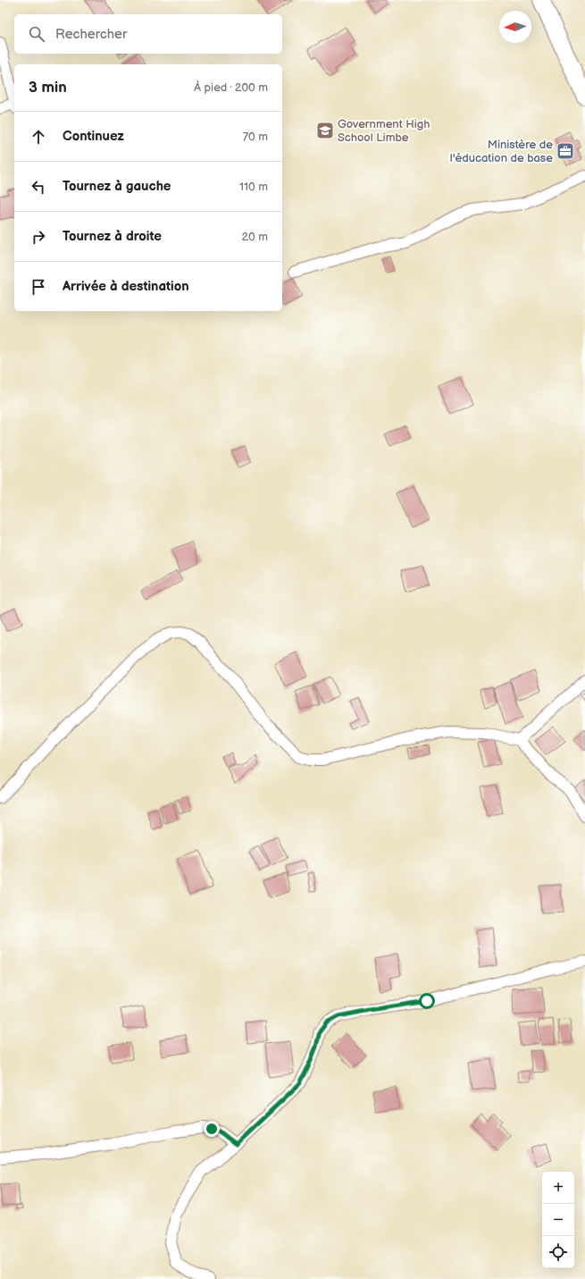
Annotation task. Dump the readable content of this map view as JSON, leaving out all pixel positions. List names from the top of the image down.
{
  "places": {
    "school or university": ["Government High School Limbe"],
    "office": ["Ministère de l'éducation de base"]
  },
  "north": "left",
  "page": {
    "search": "Rechercher",
    "heading": ["3 min", "À pied · 200 m"],
    "list": [
      ["Continuez", "70 m"],
      ["Tournez à gauche", "110 m"],
      ["Tournez à droite", "20 m"],
      "Arrivée à destination"
    ],
    "map_buttons": ["+", "−"]
  }
}
